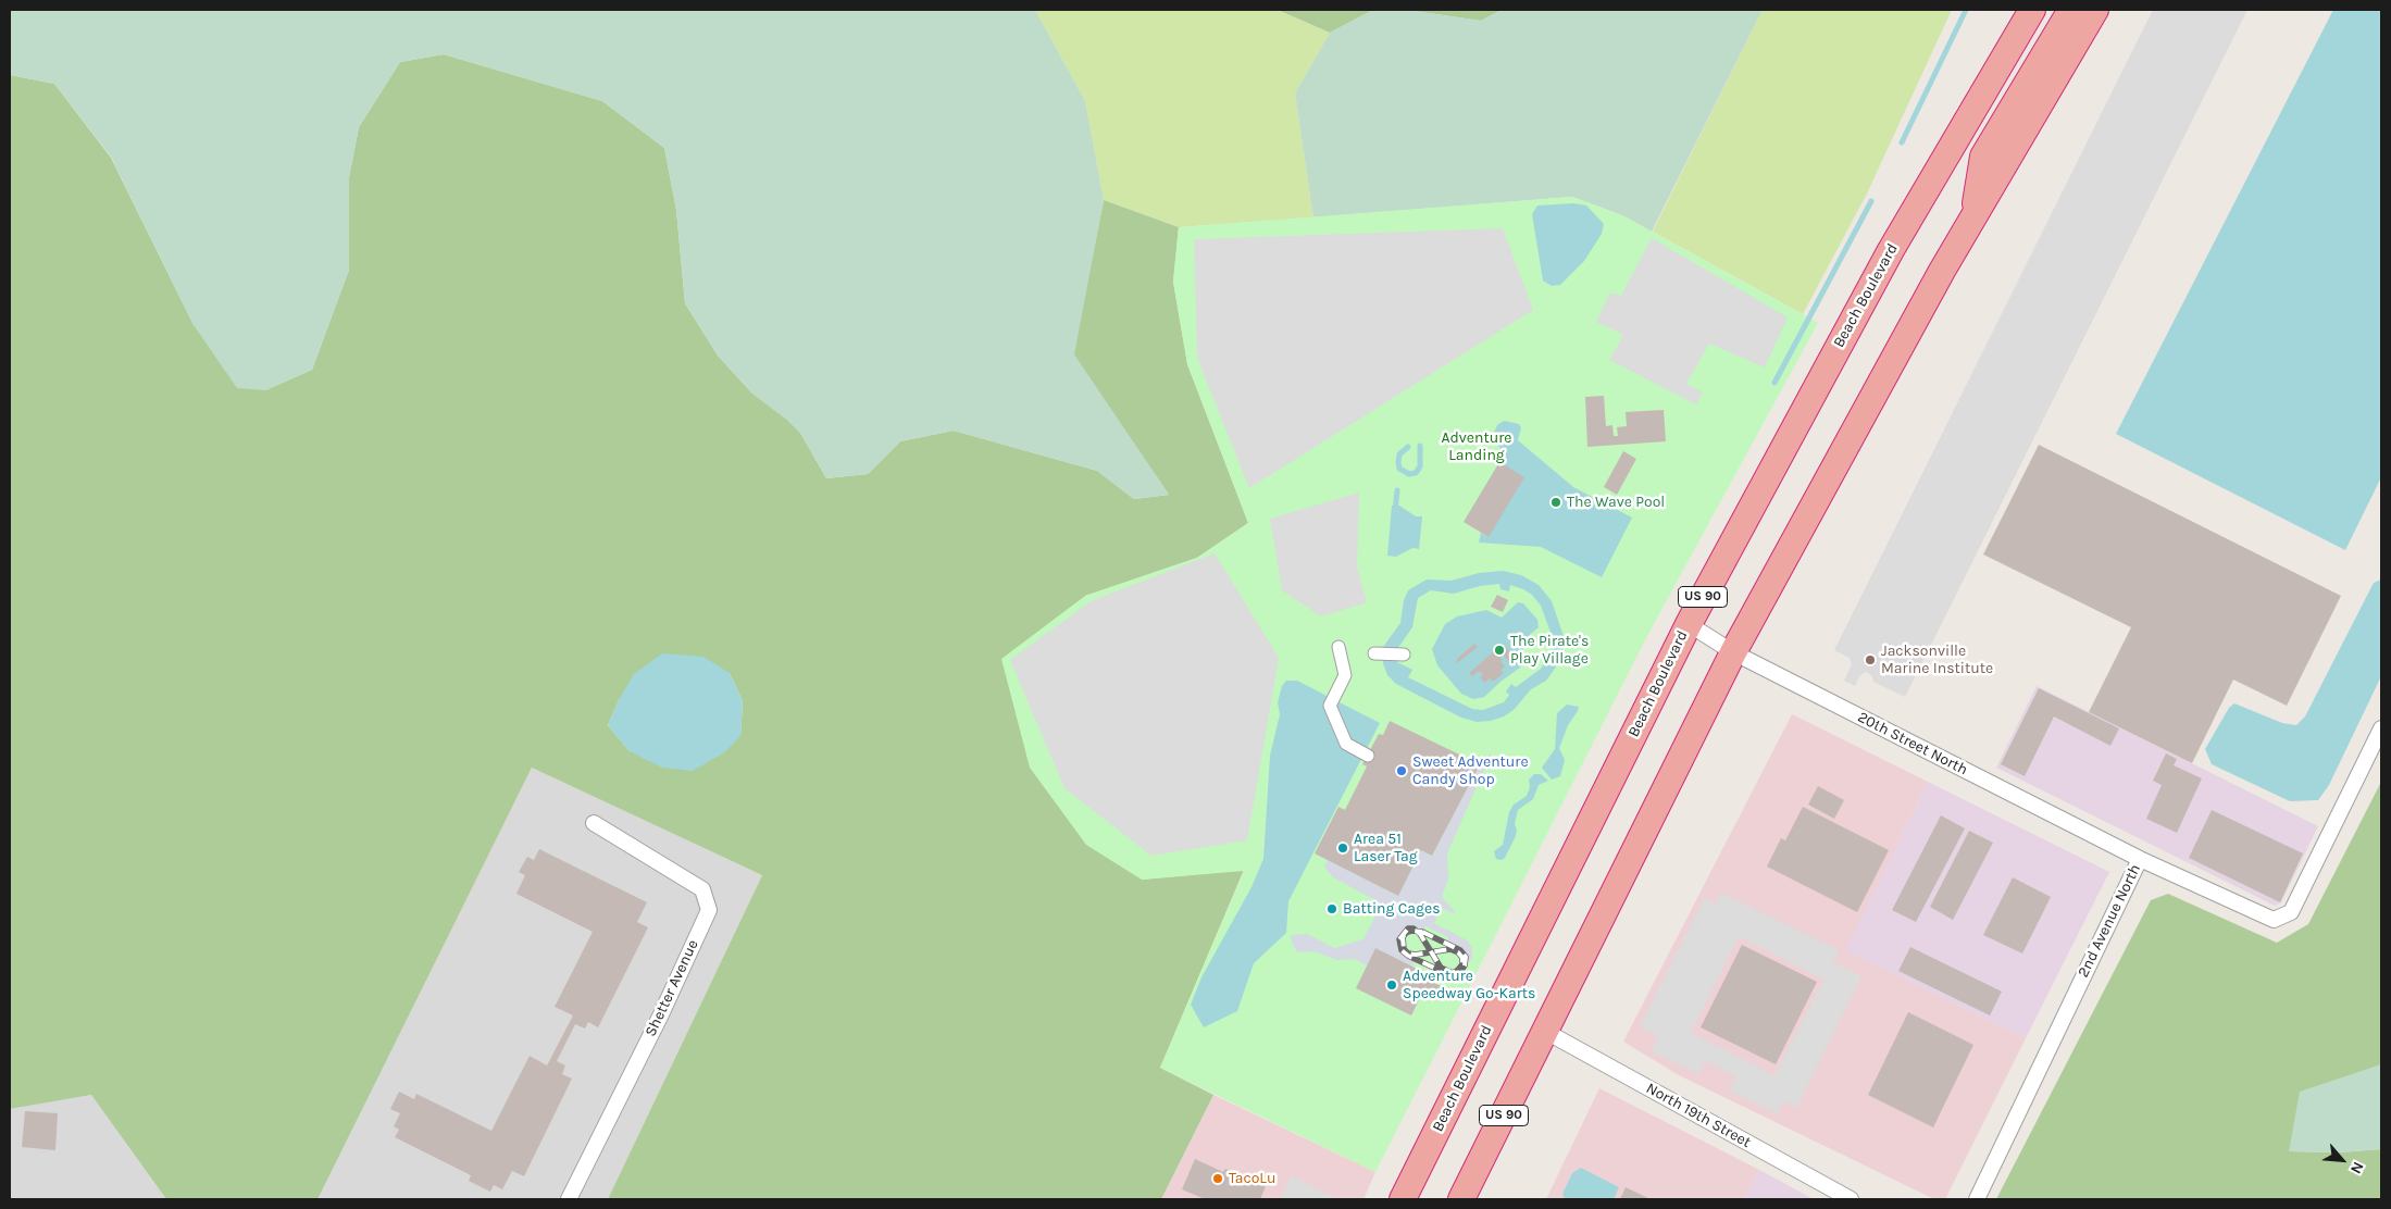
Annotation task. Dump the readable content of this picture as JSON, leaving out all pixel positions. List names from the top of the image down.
{
  "streets": {
    "highway": ["Beach Boulevard", "US 90"],
    "street": [
      "20th Street North",
      "2nd Avenue North",
      "Shetter Avenue",
      "North 19th Street"
    ]
  },
  "crossings": [
    ["Beach Boulevard", "20th Street North"],
    ["US 90", "20th Street North"],
    ["US 90", "North 19th Street"],
    ["20th Street North", "2nd Avenue North"]
  ],
  "parks": ["Adventure Landing"],
  "places": [
    "The Wave Pool",
    "The Pirate's Play Village",
    "Jacksonville Marine Institute",
    "Sweet Adventure Candy Shop",
    "Area 51 Laser Tag",
    "Batting Cages",
    "Adventure Speedway Go-Karts",
    "TacoLu"
  ],
  "north": "bottom right"
}
